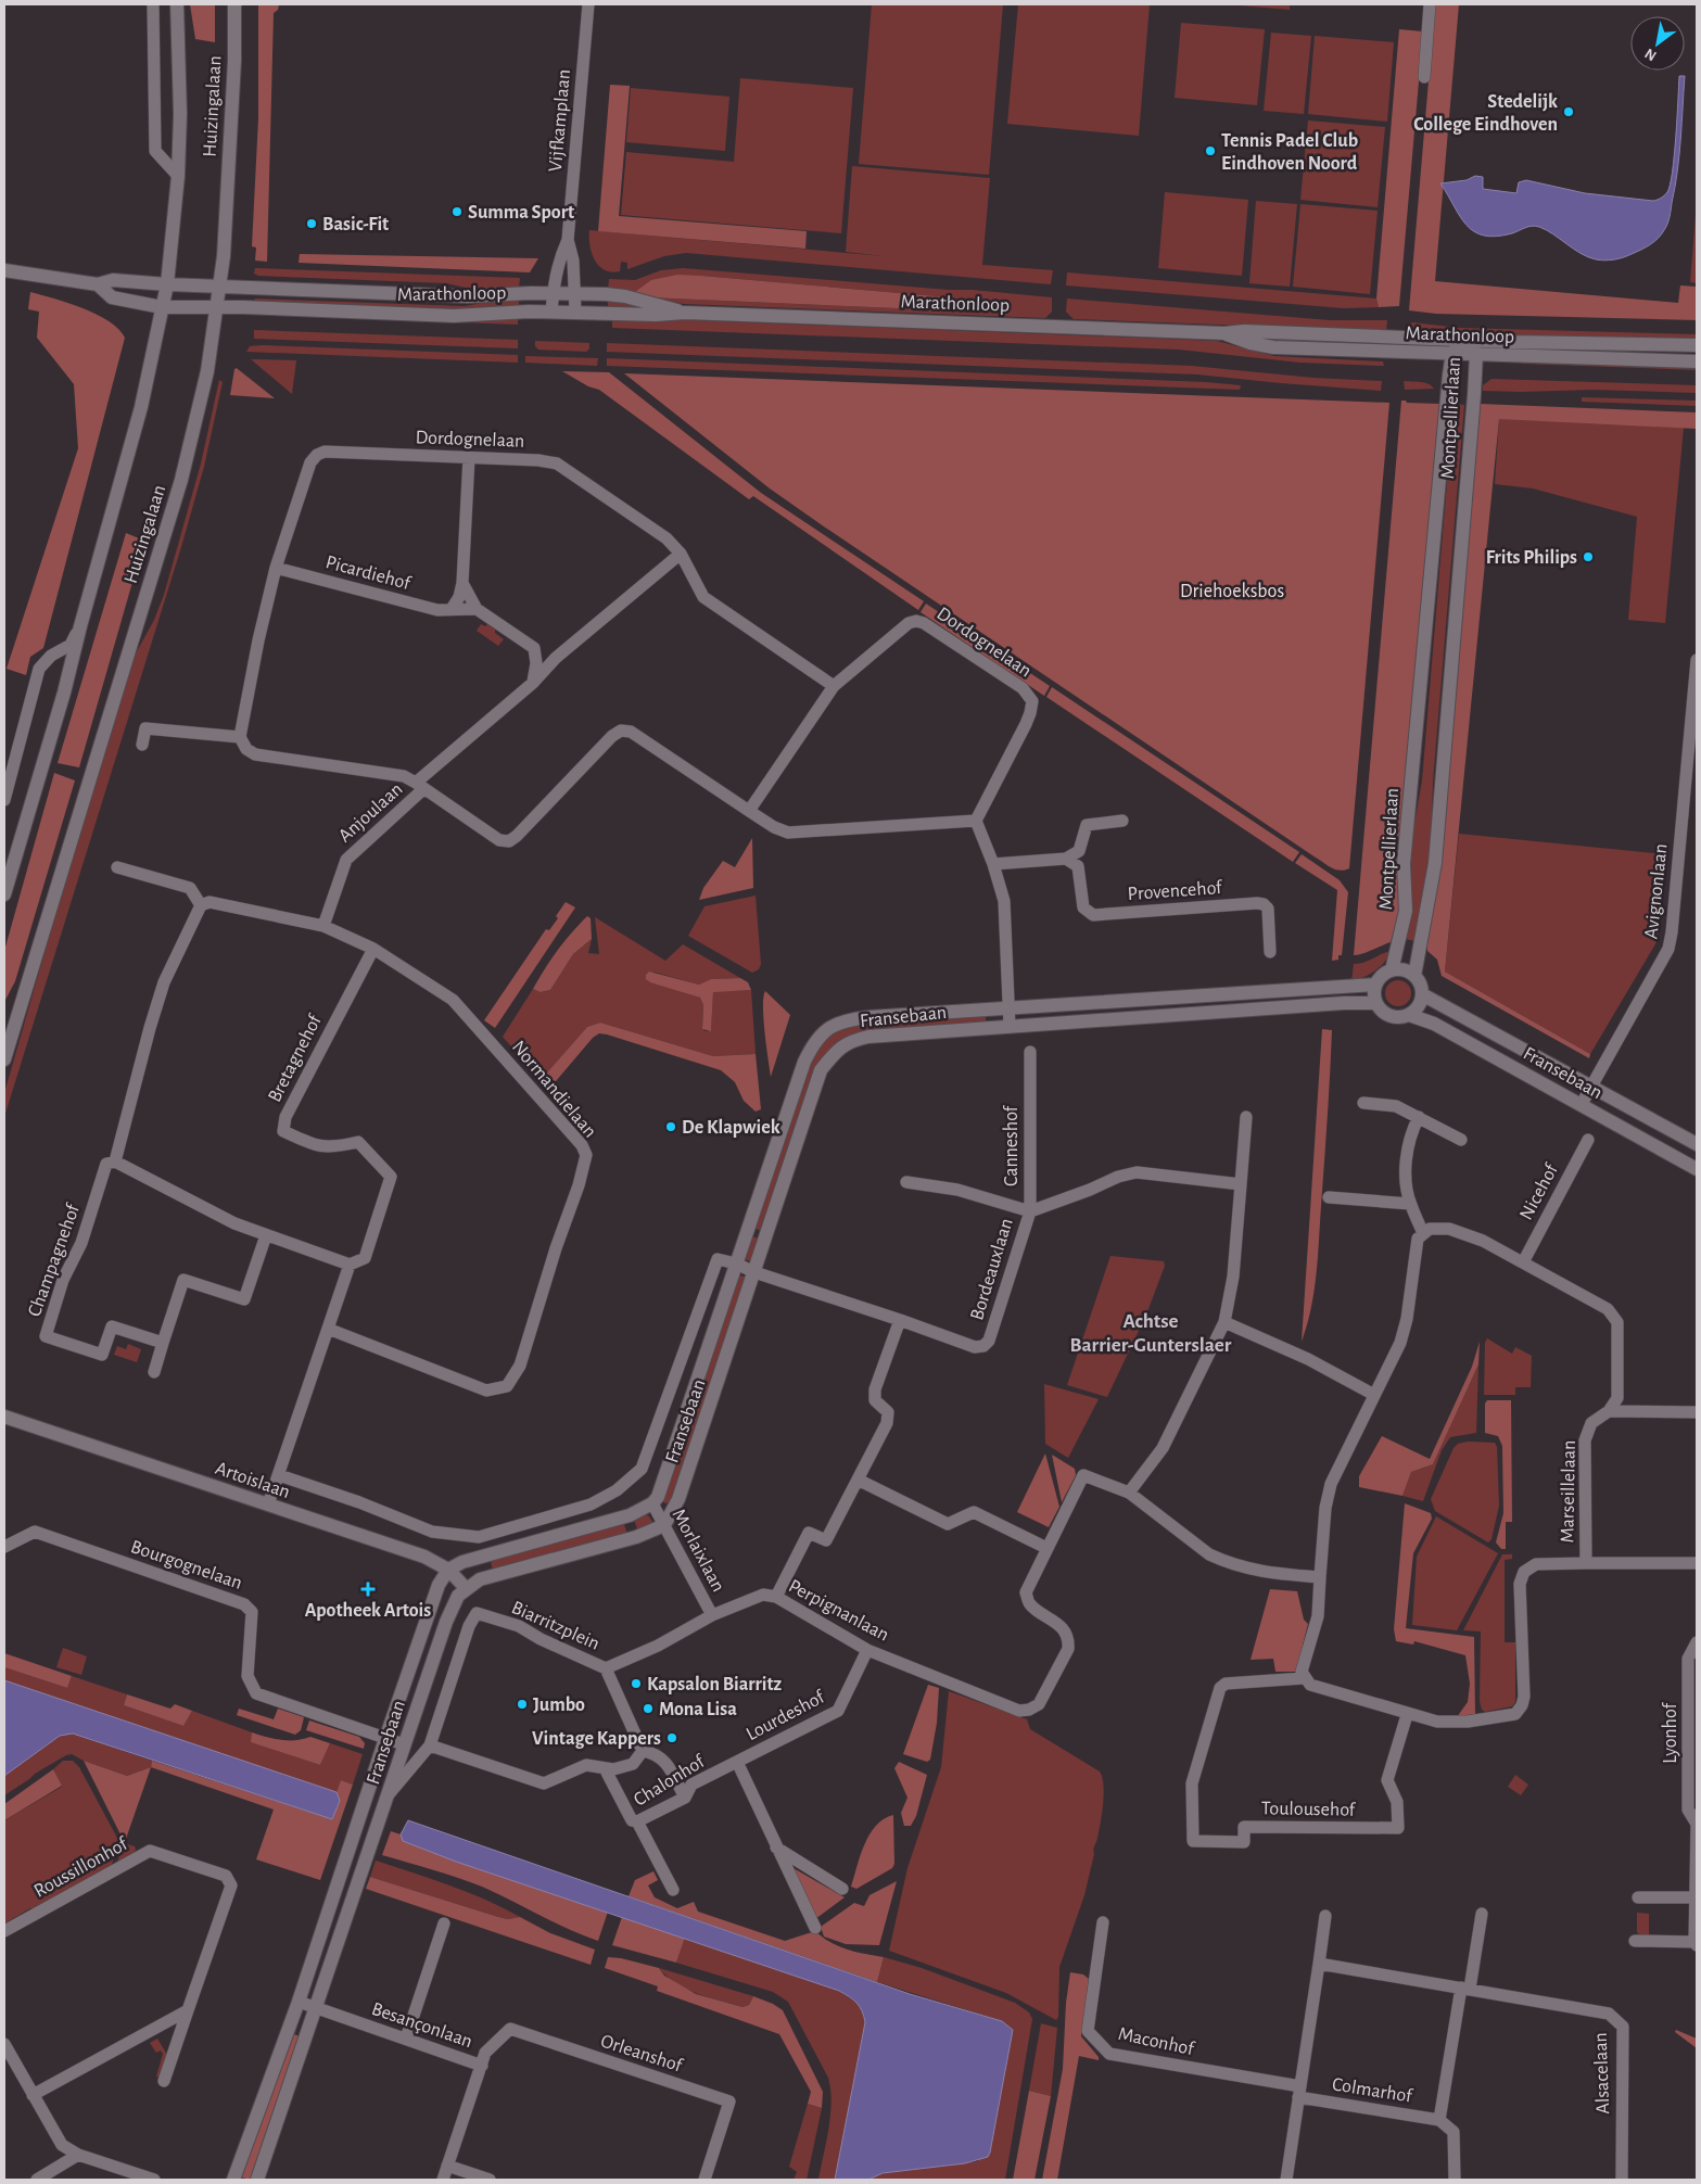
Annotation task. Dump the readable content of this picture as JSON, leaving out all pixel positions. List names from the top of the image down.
{
  "streets": {
    "street": [
      "Huizingalaan",
      "Vijfkamplaan",
      "Marathonloop",
      "Montpellierlaan",
      "Dordognelaan",
      "Picardiehof",
      "Anjoulaan",
      "Provencehof",
      "Avignonlaan",
      "Fransebaan",
      "Bretagnehof",
      "Normandielaan",
      "Canneshof",
      "Nicehof",
      "Champagnehof",
      "Bordeauxlaan",
      "Artoislaan",
      "Marseillelaan",
      "Morlaixlaan",
      "Bourgognelaan",
      "Perpignanlaan",
      "Biarritzplein",
      "Lourdeshof",
      "Lyonhof",
      "Chalonhof",
      "Toulousehof",
      "Roussillonhof",
      "Besançonlaan",
      "Maconhof",
      "Orleanshof",
      "Alsacelaan",
      "Colmarhof"
    ]
  },
  "crossings": [
    ["Huizingalaan", "Marathonloop"],
    ["Vijfkamplaan", "Marathonloop"],
    ["Marathonloop", "Montpellierlaan"],
    ["Montpellierlaan", "Fransebaan"],
    ["Dordognelaan", "Picardiehof"],
    ["Anjoulaan", "Normandielaan"],
    ["Avignonlaan", "Fransebaan"],
    ["Fransebaan", "Bordeauxlaan"],
    ["Fransebaan", "Artoislaan"],
    ["Fransebaan", "Morlaixlaan"],
    ["Fransebaan", "Bourgognelaan"],
    ["Fransebaan", "Biarritzplein"],
    ["Fransebaan", "Besançonlaan"],
    ["Bretagnehof", "Normandielaan"],
    ["Canneshof", "Bordeauxlaan"],
    ["Nicehof", "Marseillelaan"],
    ["Marseillelaan", "Toulousehof"],
    ["Morlaixlaan", "Perpignanlaan"],
    ["Perpignanlaan", "Biarritzplein"],
    ["Perpignanlaan", "Lourdeshof"],
    ["Lourdeshof", "Chalonhof"],
    ["Besançonlaan", "Orleanshof"],
    ["Maconhof", "Colmarhof"]
  ],
  "districts": ["Achtse Barrier-Gunterslaer"],
  "parks": ["Driehoeksbos"],
  "places": {
    "other": [
      "Stedelijk College Eindhoven",
      "Tennis Padel Club Eindhoven Noord",
      "Summa Sport",
      "Basic-Fit",
      "Frits Philips",
      "De Klapwiek",
      "Kapsalon Biarritz",
      "Jumbo",
      "Mona Lisa",
      "Vintage Kappers"
    ],
    "health": ["Apotheek Artois"]
  },
  "north": "bottom left"
}
